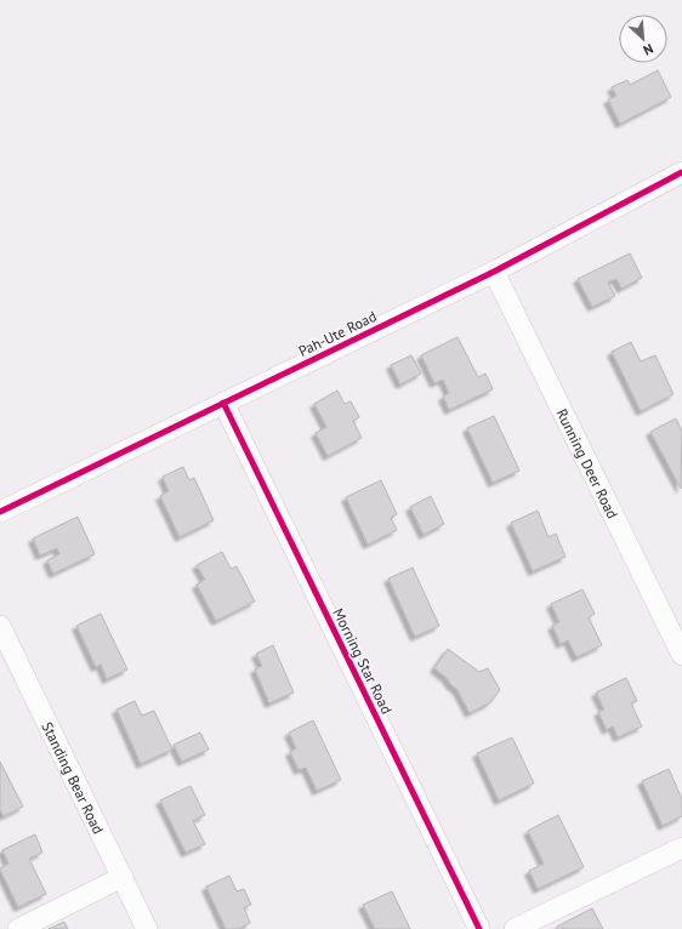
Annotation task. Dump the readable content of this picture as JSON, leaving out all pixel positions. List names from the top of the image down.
{
  "streets": {
    "street": [
      "Pah-Ute Road",
      "Running Deer Road",
      "Morning Star Road",
      "Standing Bear Road"
    ]
  },
  "crossings": [
    ["Pah-Ute Road", "Running Deer Road"],
    ["Pah-Ute Road", "Morning Star Road"]
  ],
  "north": "bottom right"
}
